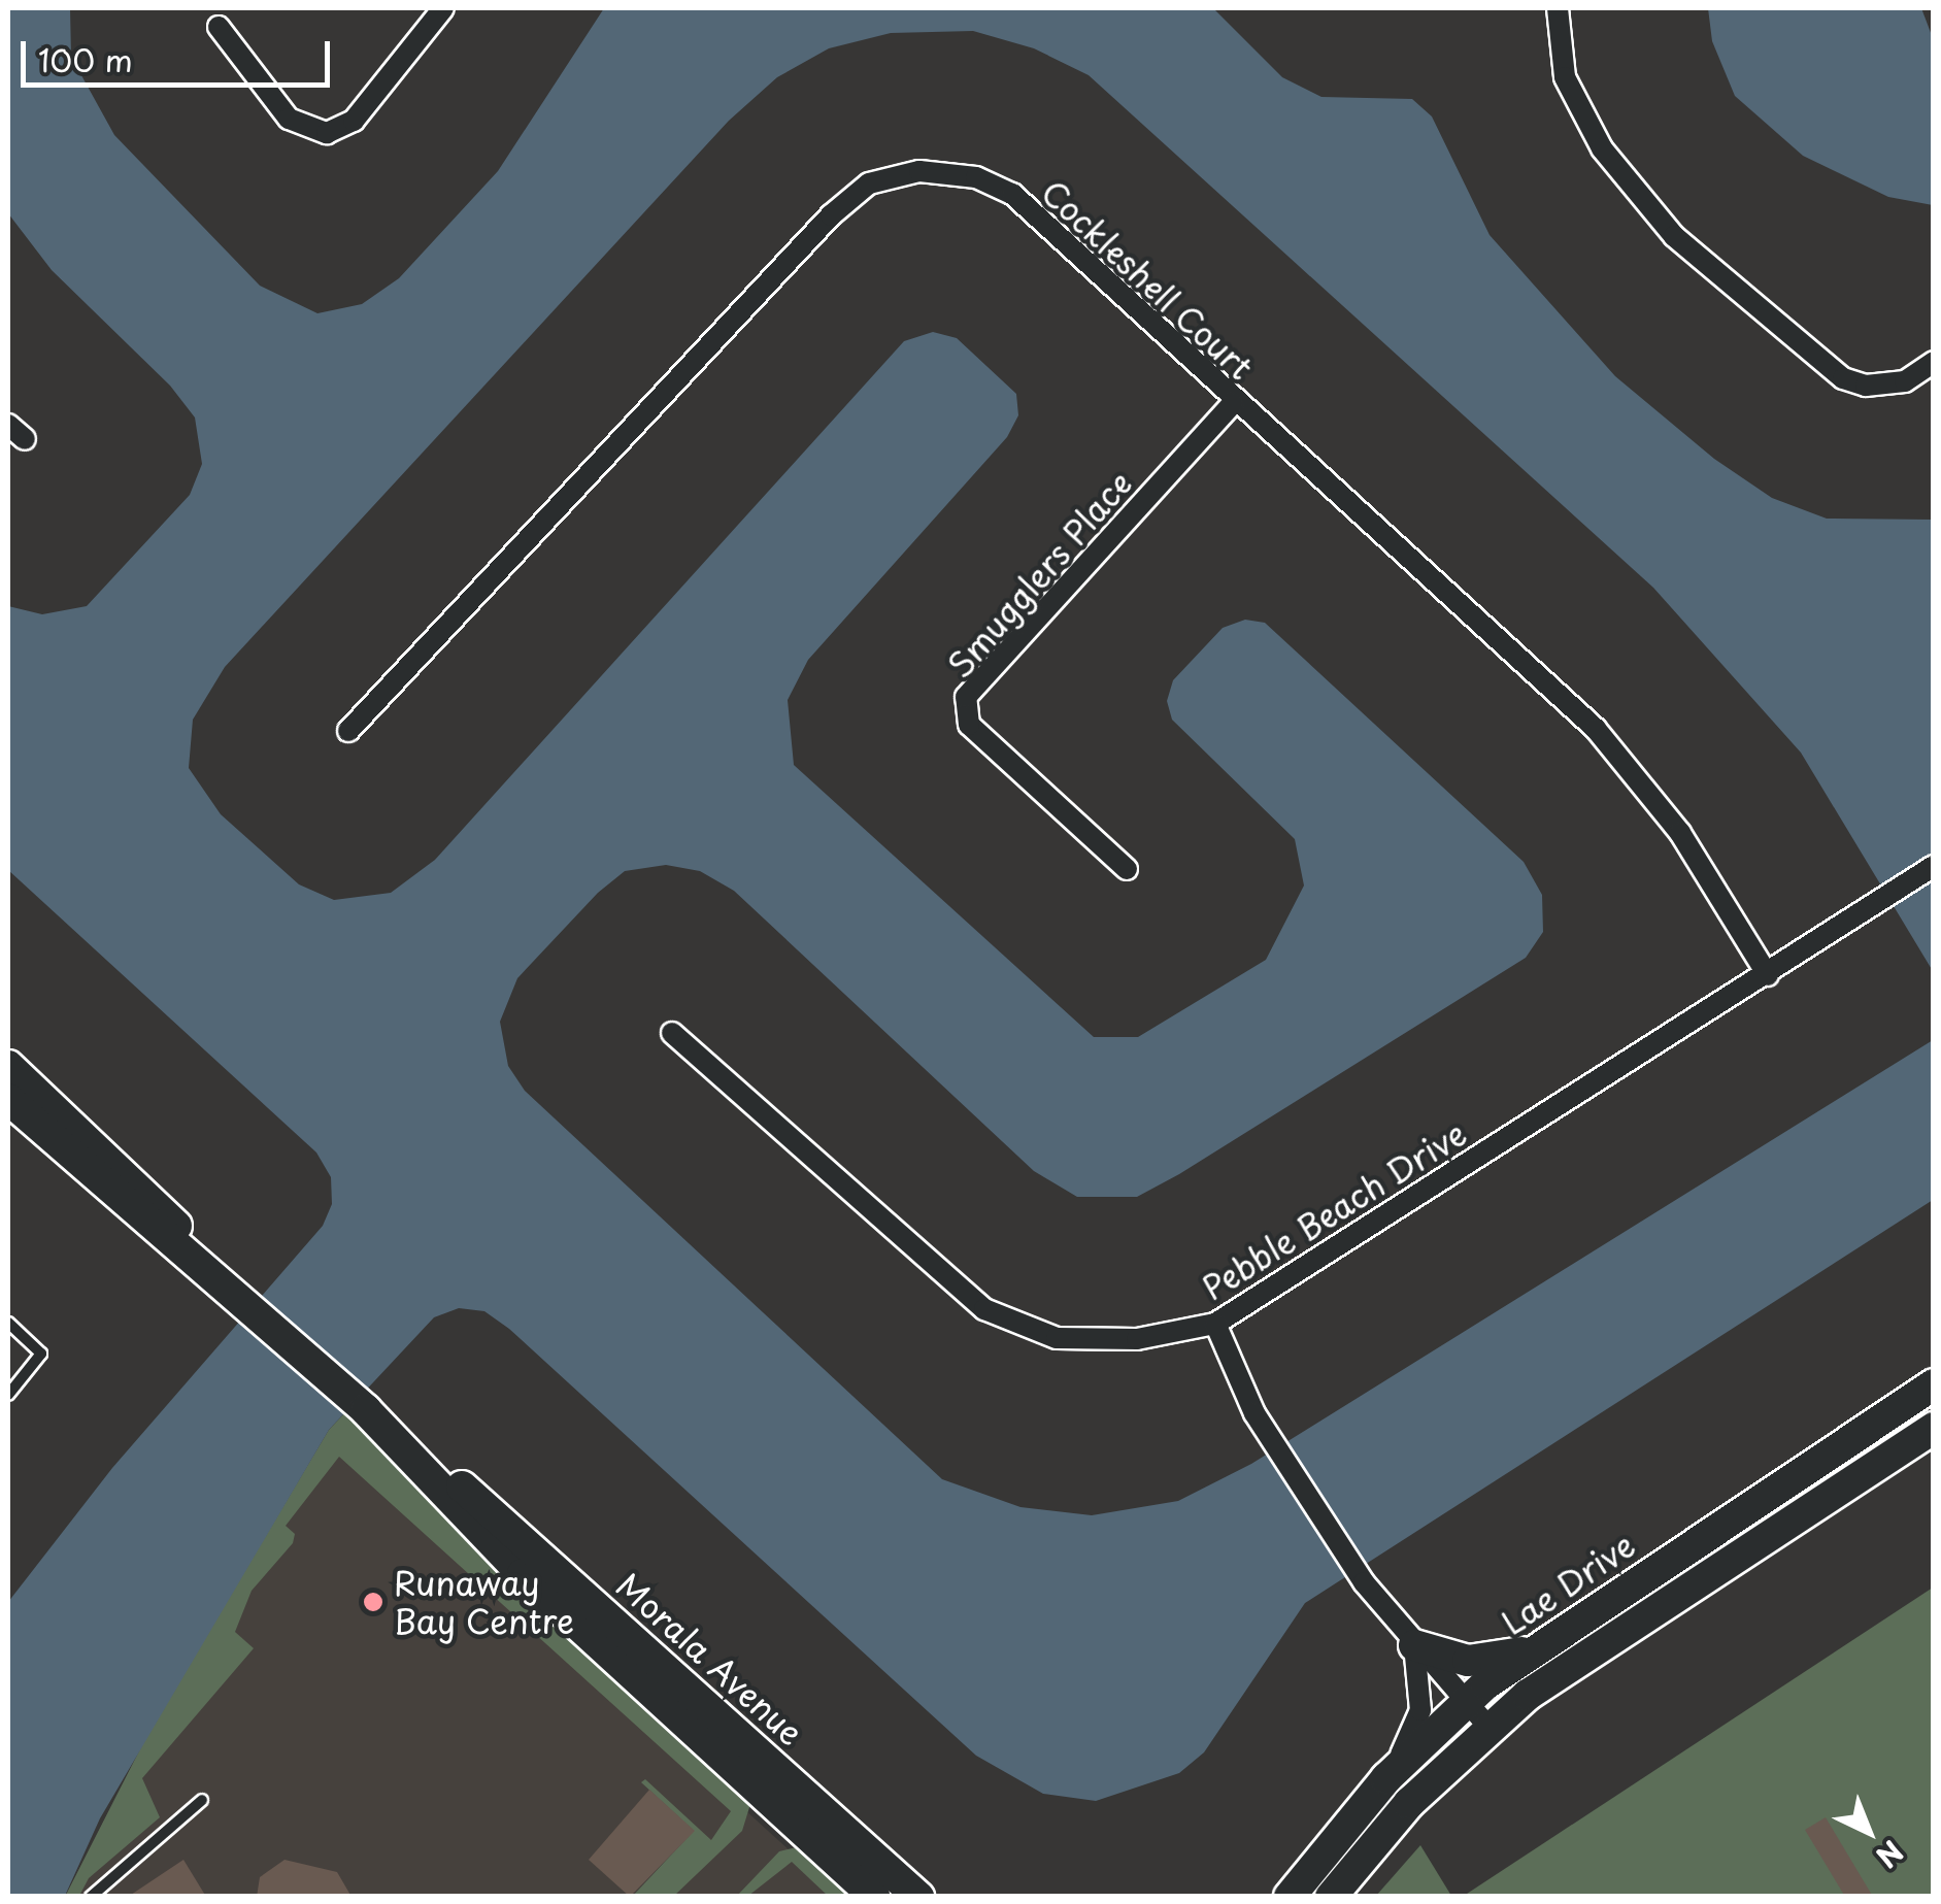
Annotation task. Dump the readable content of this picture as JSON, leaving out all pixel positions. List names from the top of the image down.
{
  "streets": {
    "main road": ["Lae Drive", "Morala Avenue"],
    "street": ["Cockleshell Court", "Smugglers Place", "Pebble Beach Drive"]
  },
  "crossings": [
    ["Cockleshell Court", "Smugglers Place"],
    ["Cockleshell Court", "Pebble Beach Drive"]
  ],
  "places": ["Runaway Bay Centre"],
  "scale_bar": "100 m",
  "north": "bottom right"
}
